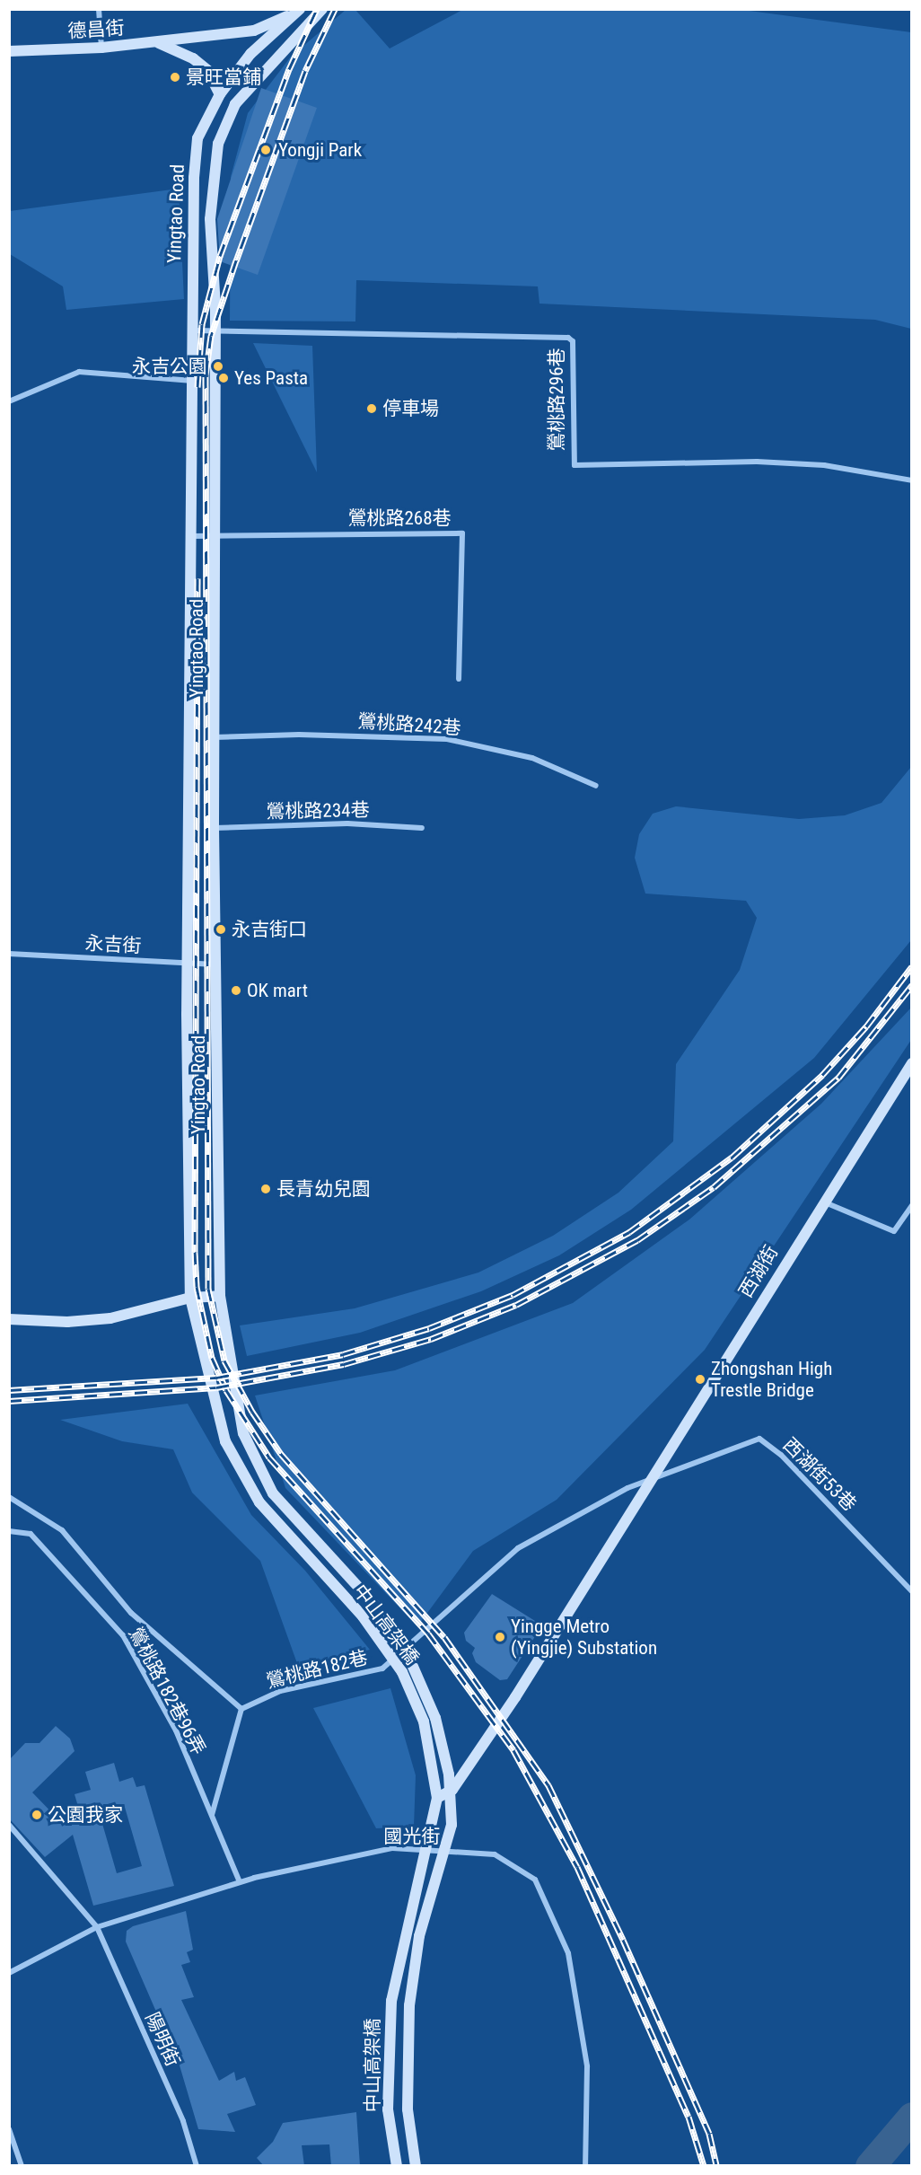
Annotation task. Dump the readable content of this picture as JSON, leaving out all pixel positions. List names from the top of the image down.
{
  "streets": {
    "street": [
      "德昌街",
      "Yingtao Road",
      "鶯桃路296巷",
      "鶯桃路268巷",
      "鶯桃路242巷",
      "鶯桃路234巷",
      "永吉街",
      "西湖街",
      "西湖街53巷",
      "中山高架橋",
      "鶯桃路182巷",
      "鶯桃路182巷96弄",
      "國光街",
      "陽明街"
    ]
  },
  "crossings": [
    ["德昌街", "Yingtao Road"],
    ["Yingtao Road", "鶯桃路296巷"],
    ["Yingtao Road", "鶯桃路268巷"],
    ["Yingtao Road", "鶯桃路242巷"],
    ["Yingtao Road", "鶯桃路234巷"],
    ["Yingtao Road", "永吉街"],
    ["Yingtao Road", "中山高架橋"],
    ["西湖街", "西湖街53巷"],
    ["西湖街", "中山高架橋"],
    ["西湖街", "鶯桃路182巷"],
    ["西湖街53巷", "鶯桃路182巷"],
    ["鶯桃路182巷", "鶯桃路182巷96弄"],
    ["鶯桃路182巷96弄", "國光街"],
    ["國光街", "陽明街"]
  ],
  "places": [
    "景旺當鋪",
    "Yongji Park",
    "永吉公園",
    "Yes Pasta",
    "停車場",
    "永吉街口",
    "OK mart",
    "長青幼兒園",
    "Zhongshan High Trestle Bridge",
    "Yingge Metro (Yingjie) Substation",
    "公園我家"
  ]
}
